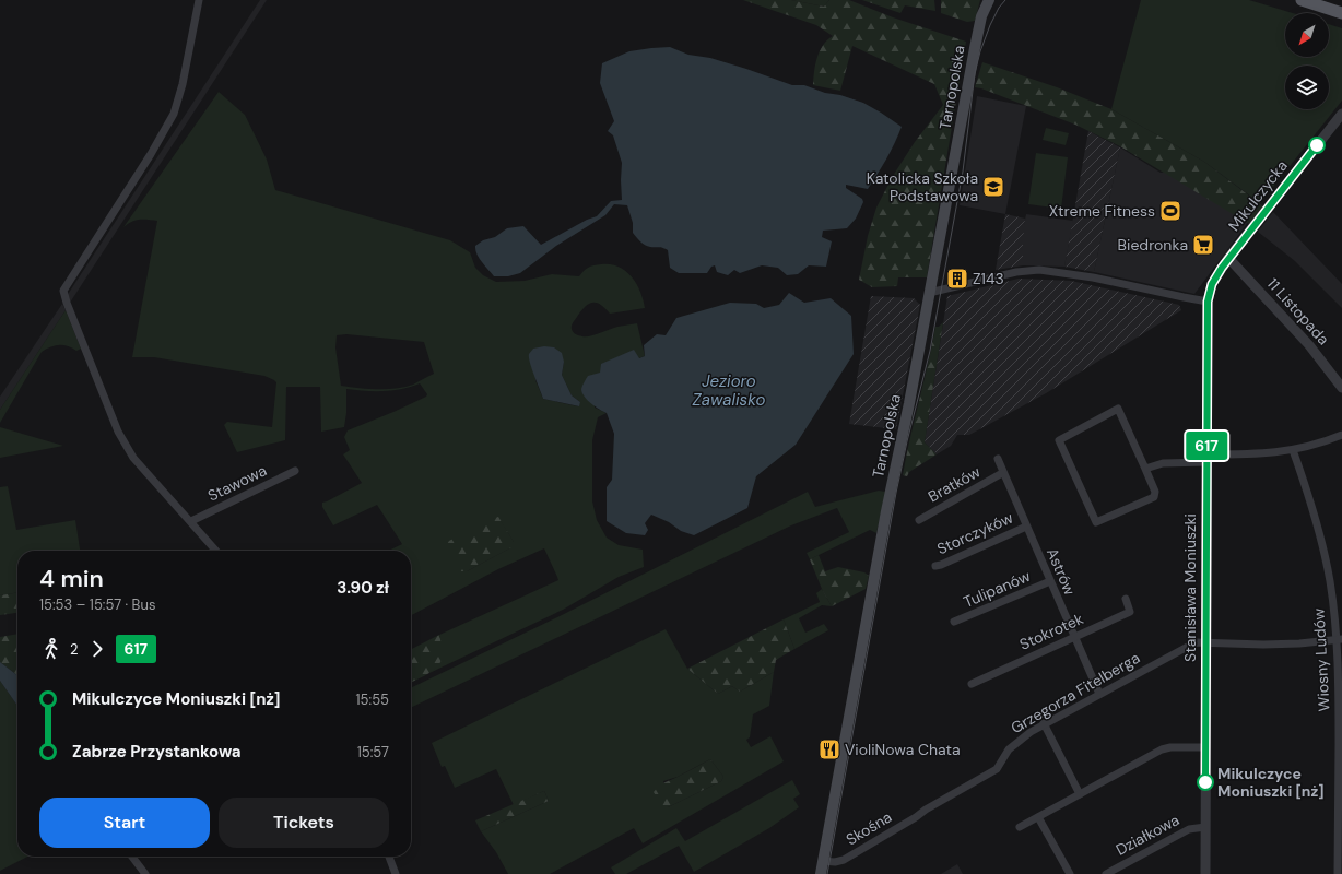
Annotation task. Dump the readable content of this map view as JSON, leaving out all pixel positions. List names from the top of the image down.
{
  "streets": {
    "main road": ["Tarnopolska"],
    "street": [
      "Mikulczycka",
      "11 Listopada",
      "Stawowa",
      "Bratków",
      "Storczyków",
      "Astrów",
      "Stanisława Moniuszki",
      "Tulipanów",
      "Stokrotek",
      "Wiosny Ludów",
      "Grzegorza Fitelberga",
      "Skośna",
      "Działkowa"
    ]
  },
  "crossings": [
    ["Tarnopolska", "Skośna"],
    ["Mikulczycka", "11 Listopada"],
    ["Mikulczycka", "Stanisława Moniuszki"],
    ["Bratków", "Astrów"],
    ["Storczyków", "Astrów"],
    ["Astrów", "Tulipanów"],
    ["Astrów", "Stokrotek"],
    ["Astrów", "Grzegorza Fitelberga"],
    ["Stanisława Moniuszki", "Grzegorza Fitelberga"],
    ["Stanisława Moniuszki", "Działkowa"],
    ["Wiosny Ludów", "Grzegorza Fitelberga"],
    ["Grzegorza Fitelberga", "Skośna"]
  ],
  "water": ["Jezioro Zawalisko"],
  "places": {
    "school or university": ["Katolicka Szkoła Podstawowa"],
    "sports": ["Xtreme Fitness"],
    "supermarket": ["Biedronka"],
    "building": ["Z143"],
    "restaurant": ["VioliNowa Chata"],
    "other": ["Mikulczyce Moniuszki [nż]"]
  },
  "lines": ["bus line 617"],
  "north": "bottom left",
  "page": {
    "on_map": "617",
    "heading": ["4 min", "15:53 – 15:57 · Bus", "3.90 zł"],
    "legs": ["2", "617"],
    "list": [
      {
        "name": "Mikulczyce Moniuszki [nż]",
        "value": "15:55"
      },
      {
        "name": "Zabrze Przystankowa",
        "value": "15:57"
      }
    ],
    "buttons": ["Start", "Tickets"]
  }
}
